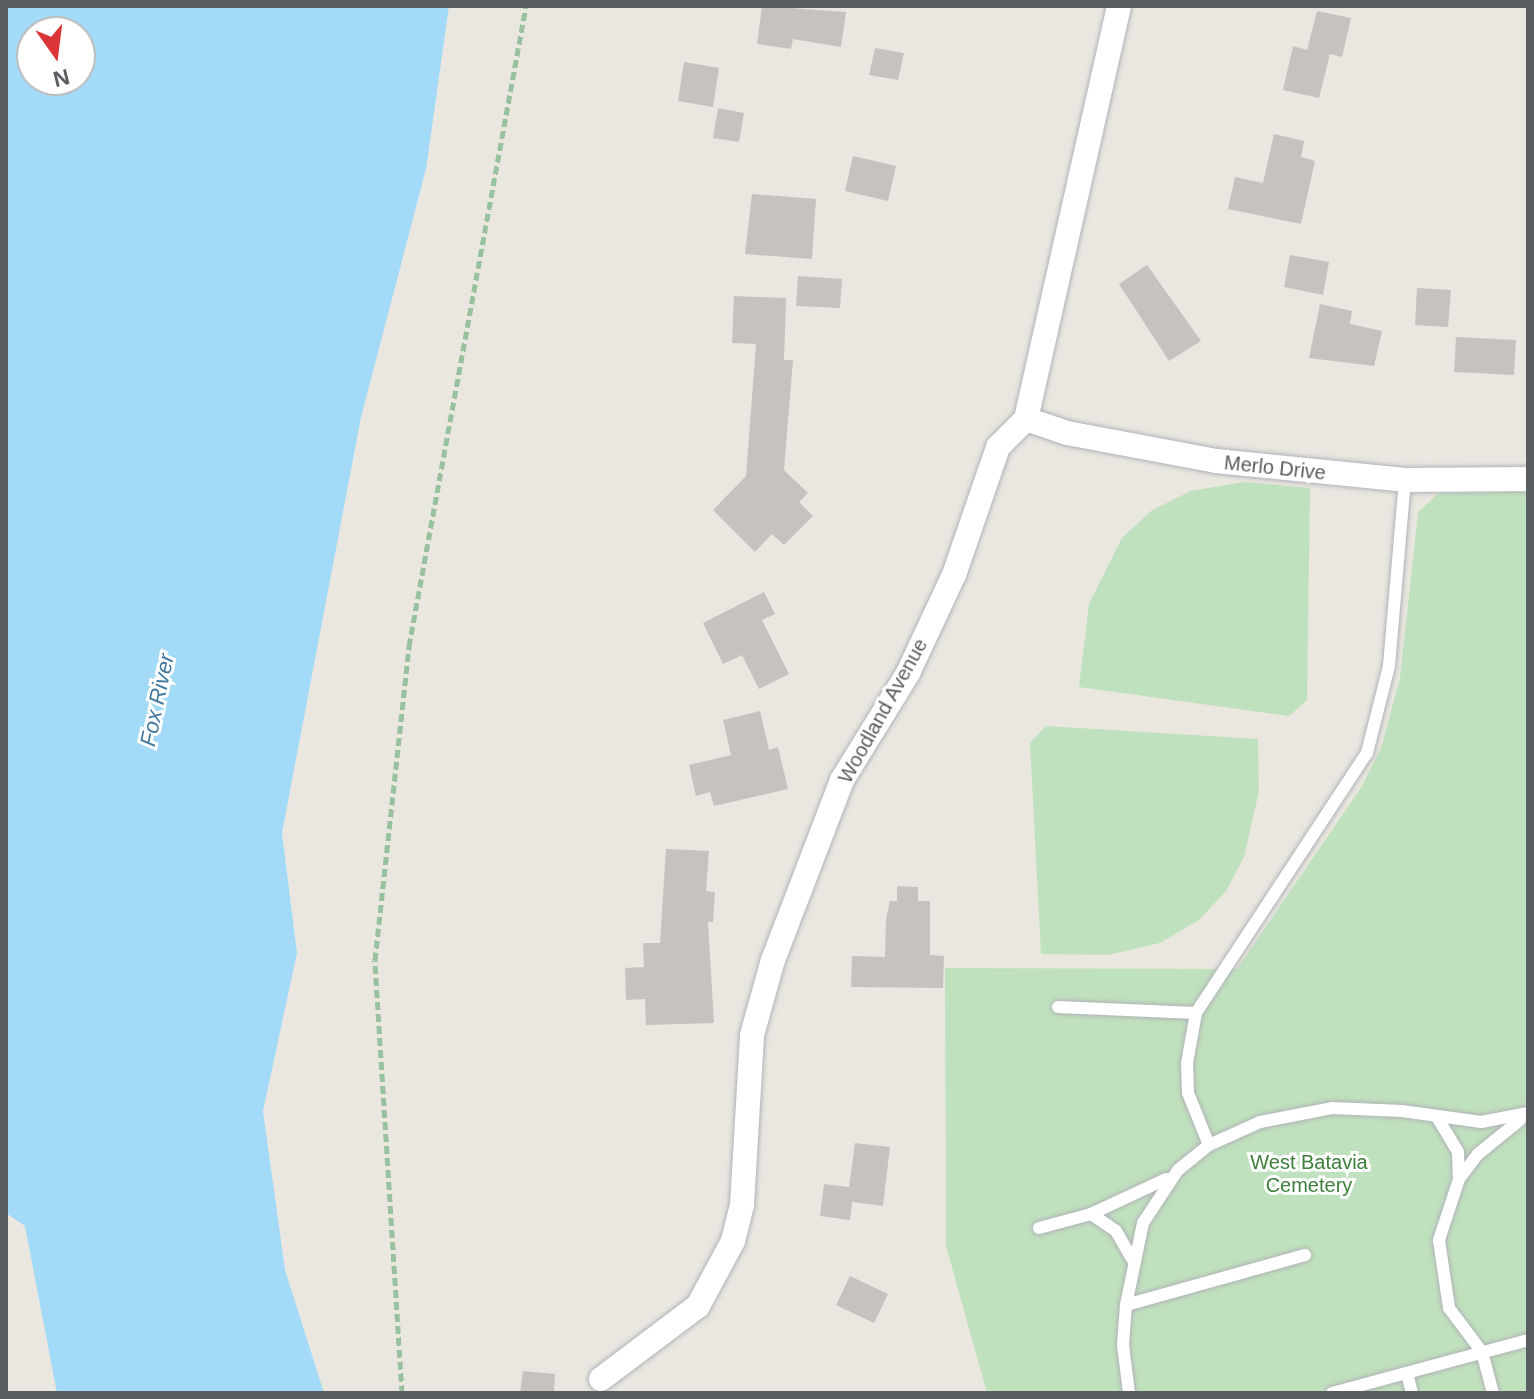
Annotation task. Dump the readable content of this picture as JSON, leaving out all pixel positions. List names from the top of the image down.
{
  "streets": {
    "street": ["Merlo Drive", "Woodland Avenue"]
  },
  "crossings": [
    ["Merlo Drive", "Woodland Avenue"]
  ],
  "water": ["Fox River"],
  "parks": ["West Batavia Cemetery"],
  "north": "bottom"
}
